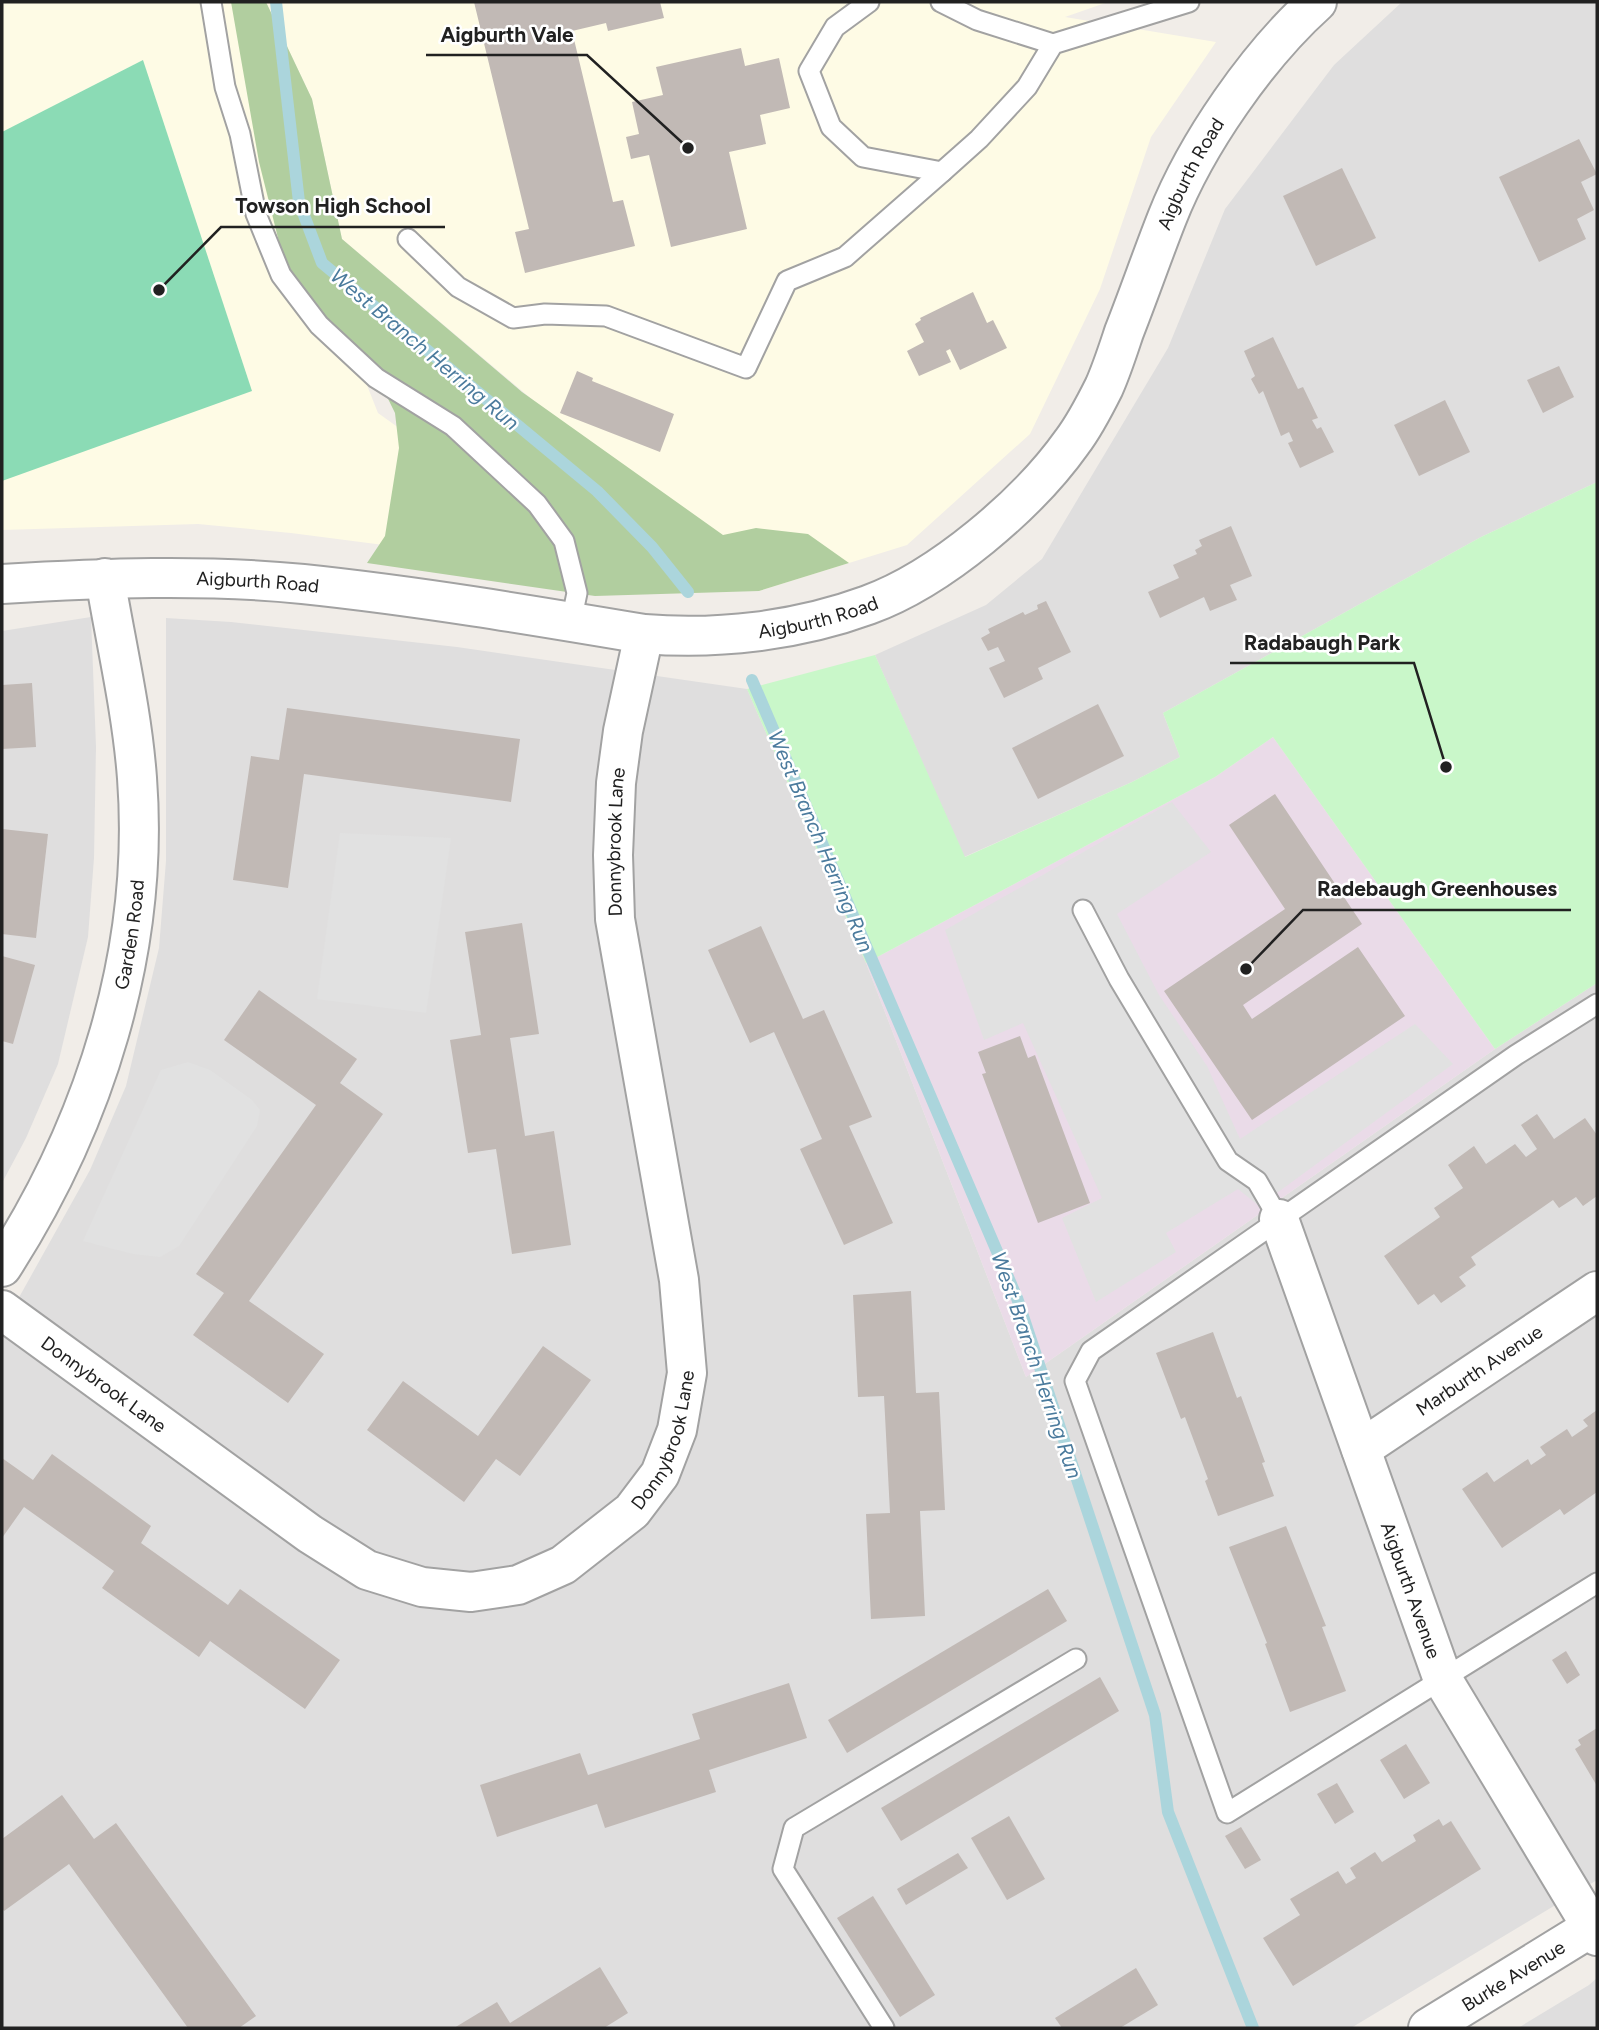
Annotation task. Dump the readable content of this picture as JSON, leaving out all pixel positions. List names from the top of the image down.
{
  "streets": {
    "street": [
      "Aigburth Road",
      "Donnybrook Lane",
      "Garden Road",
      "Marburth Avenue",
      "Aigburth Avenue",
      "Burke Avenue"
    ]
  },
  "crossings": [
    ["Aigburth Road", "Donnybrook Lane"],
    ["Aigburth Road", "Garden Road"],
    ["Marburth Avenue", "Aigburth Avenue"],
    ["Aigburth Avenue", "Burke Avenue"]
  ],
  "water": ["West Branch Herring Run"],
  "places": [
    "Aigburth Vale",
    "Towson High School",
    "Radabaugh Park",
    "Radebaugh Greenhouses"
  ]
}
